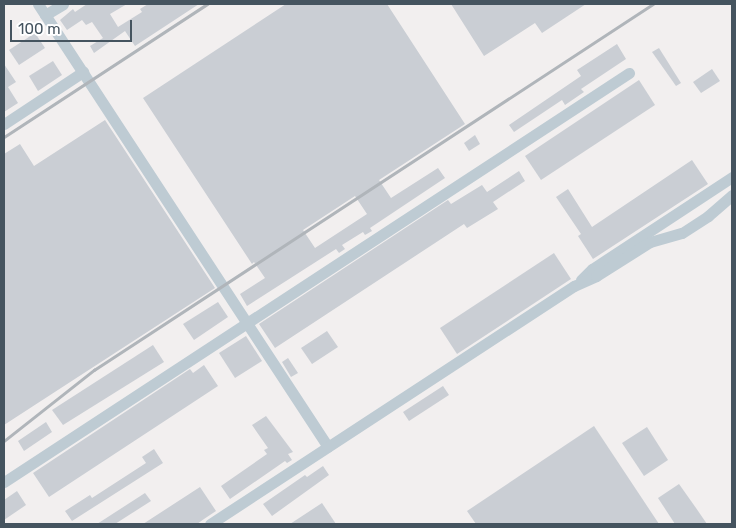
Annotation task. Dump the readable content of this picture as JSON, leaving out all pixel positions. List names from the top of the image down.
{
  "scale_bar": "100 m"
}
